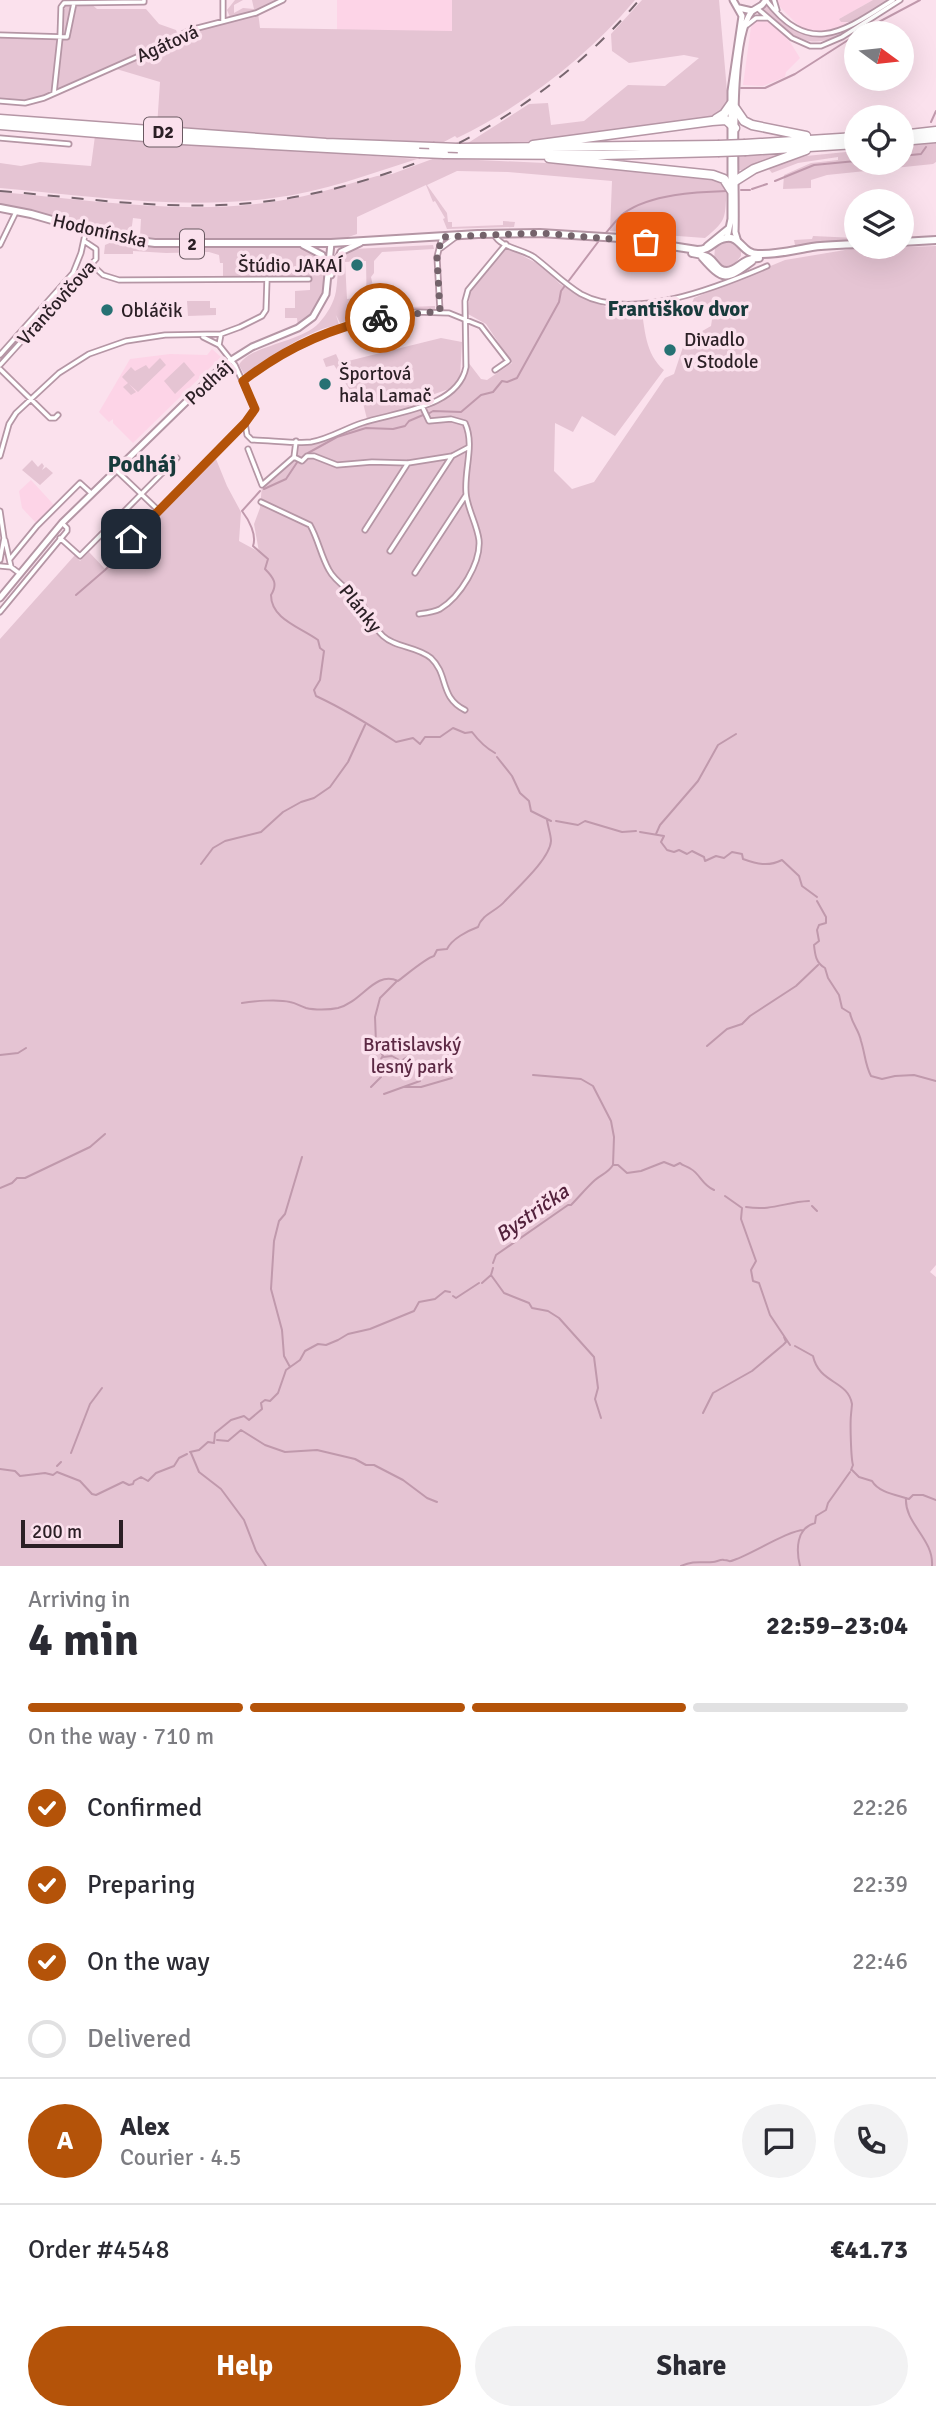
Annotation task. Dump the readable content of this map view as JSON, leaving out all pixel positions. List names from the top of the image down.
{
  "streets": {
    "highway": ["D2"],
    "main road": ["Hodonínska", "2"],
    "street": [
      "Agátová",
      "Vrančovičova",
      "Podháj",
      "Plánky"
    ]
  },
  "crossings": [
    ["Hodonínska", "Vrančovičova"],
    ["Hodonínska", "Podháj"]
  ],
  "districts": ["Františkov dvor", "Podháj"],
  "water": ["Bystrička"],
  "parks": ["Bratislavský lesný park"],
  "places": [
    "Štúdio JAKAÍ",
    "Obláčik",
    "Divadlo v Stodole",
    "Športová hala Lamač"
  ],
  "scale_bar": "200 m",
  "north": "right",
  "page": {
    "scale": "200 m",
    "heading": ["4 min", "Arriving in", "22:59–23:04"],
    "panel": [
      "Alex",
      "Courier · 4.5",
      "Order #4548",
      "€41.73"
    ],
    "bar": "On the way · 710 m",
    "list": [
      ["Confirmed", "22:26"],
      ["Preparing", "22:39"],
      ["On the way", "22:46"],
      "Delivered"
    ],
    "round": "A",
    "buttons": ["Help", "Share"]
  }
}
